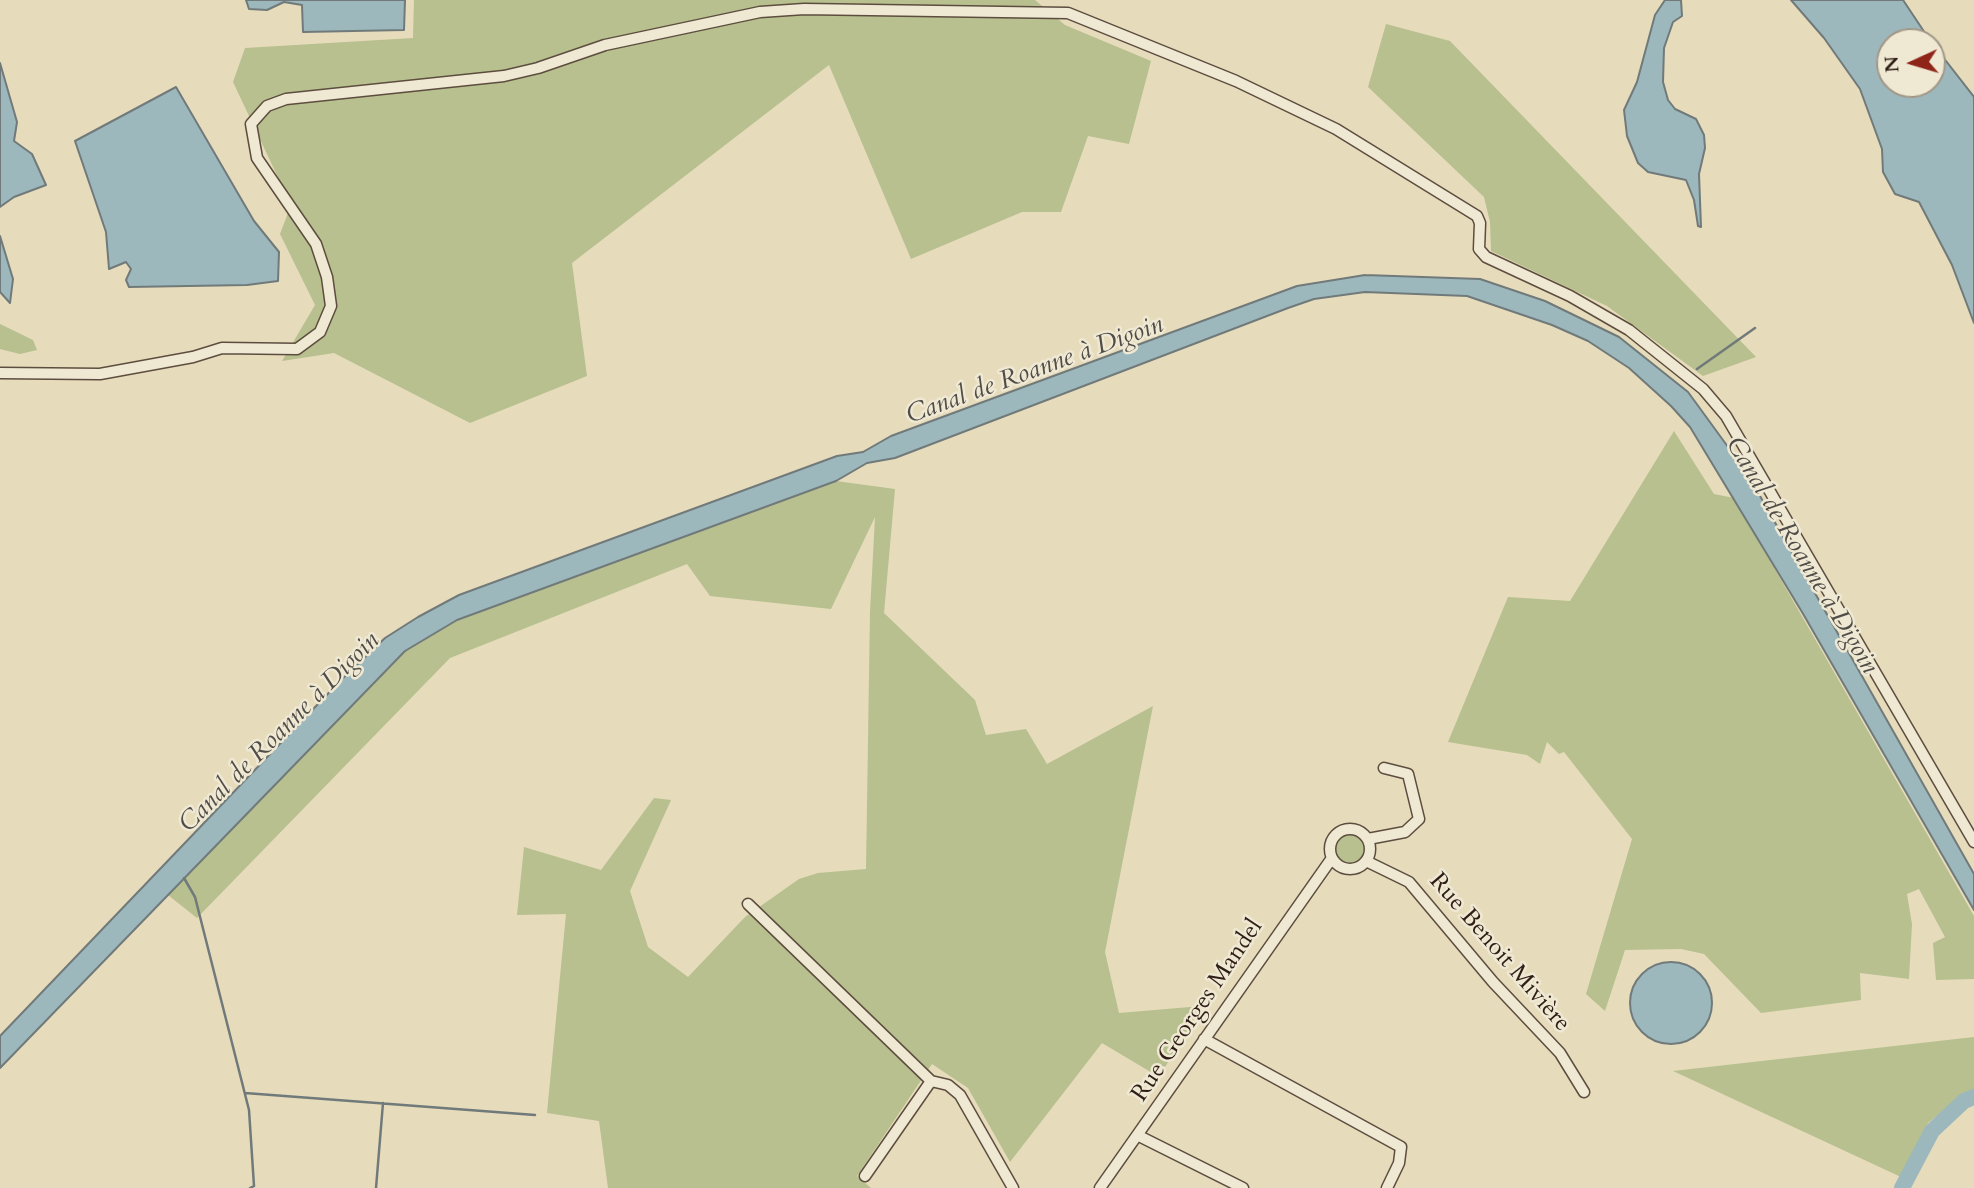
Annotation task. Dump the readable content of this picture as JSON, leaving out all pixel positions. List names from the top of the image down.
{
  "streets": {
    "street": ["Rue Benoit Mivière", "Rue Georges Mandel"]
  },
  "crossings": [
    ["Rue Benoit Mivière", "Rue Georges Mandel"]
  ],
  "water": ["Canal de Roanne à Digoin"],
  "north": "left"
}
